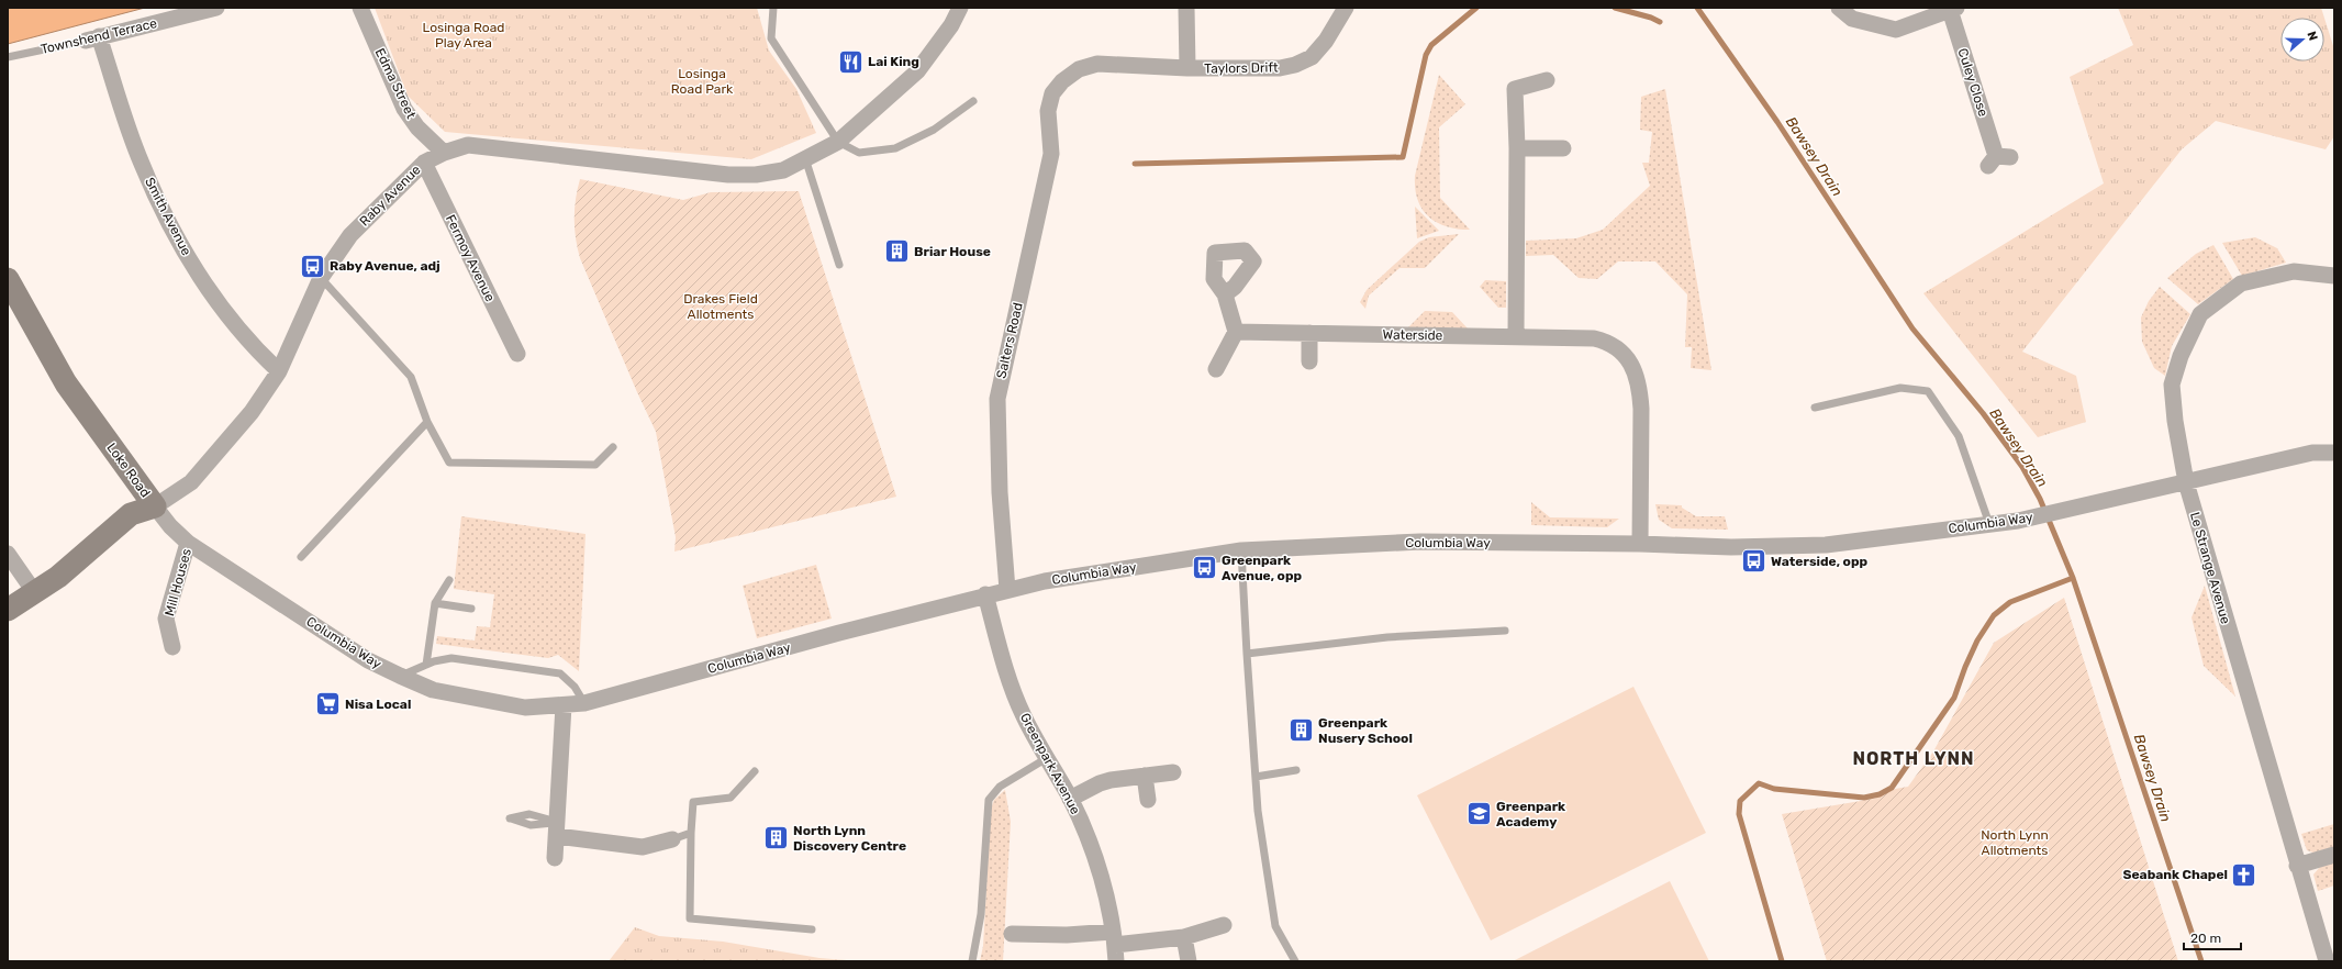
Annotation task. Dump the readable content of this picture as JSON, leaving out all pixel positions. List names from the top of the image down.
{
  "streets": {
    "street": [
      "Townshend Terrace",
      "Taylors Drift",
      "Culey Close",
      "Edma Street",
      "Raby Avenue",
      "Smith Avenue",
      "Fermoy Avenue",
      "Waterside",
      "Salters Road",
      "Loke Road",
      "Columbia Way",
      "Le Strange Avenue",
      "Mill Houses",
      "Greenpark Avenue"
    ]
  },
  "crossings": [
    ["Townshend Terrace", "Smith Avenue"],
    ["Taylors Drift", "Salters Road"],
    ["Edma Street", "Raby Avenue"],
    ["Raby Avenue", "Smith Avenue"],
    ["Raby Avenue", "Fermoy Avenue"],
    ["Raby Avenue", "Loke Road"],
    ["Raby Avenue", "Columbia Way"],
    ["Waterside", "Columbia Way"],
    ["Salters Road", "Columbia Way"],
    ["Loke Road", "Columbia Way"],
    ["Columbia Way", "Le Strange Avenue"],
    ["Columbia Way", "Mill Houses"],
    ["Columbia Way", "Greenpark Avenue"]
  ],
  "districts": ["NORTH LYNN"],
  "water": ["Bawsey Drain"],
  "parks": [
    "Losinga Road Play Area",
    "Losinga Road Park",
    "Drakes Field Allotments",
    "North Lynn Allotments"
  ],
  "places": {
    "restaurant": ["Lai King"],
    "building": ["Briar House", "Greenpark Nusery School", "North Lynn Discovery Centre"],
    "bus stop": ["Raby Avenue, adj", "Waterside, opp", "Greenpark Avenue, opp"],
    "supermarket": ["Nisa Local"],
    "school or university": ["Greenpark Academy"],
    "church": ["Seabank Chapel"]
  },
  "scale_bar": "20 m",
  "north": "right"
}
